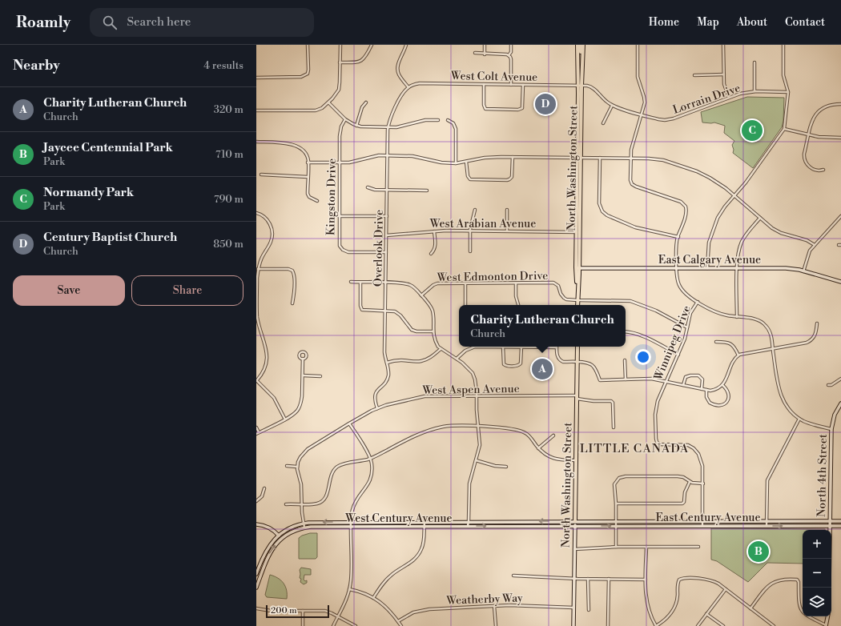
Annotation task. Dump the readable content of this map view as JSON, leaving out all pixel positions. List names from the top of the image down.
{
  "streets": {
    "main road": [
      "North Washington Street",
      "East Calgary Avenue",
      "North 4th Street",
      "East Century Avenue",
      "West Century Avenue"
    ],
    "street": [
      "West Colt Avenue",
      "Lorrain Drive",
      "Kingston Drive",
      "West Arabian Avenue",
      "Overlook Drive",
      "West Edmonton Drive",
      "Winnipeg Drive",
      "West Aspen Avenue",
      "Weatherby Way"
    ]
  },
  "crossings": [
    ["West Colt Avenue", "Lorrain Drive"],
    ["West Colt Avenue", "North Washington Street"],
    ["West Colt Avenue", "Overlook Drive"],
    ["Lorrain Drive", "North Washington Street"],
    ["North Washington Street", "West Arabian Avenue"],
    ["North Washington Street", "East Calgary Avenue"],
    ["North Washington Street", "West Edmonton Drive"],
    ["North Washington Street", "West Aspen Avenue"],
    ["North Washington Street", "East Century Avenue"],
    ["North Washington Street", "West Century Avenue"],
    ["North Washington Street", "Weatherby Way"],
    ["Kingston Drive", "Overlook Drive"],
    ["West Arabian Avenue", "Overlook Drive"],
    ["Overlook Drive", "West Aspen Avenue"],
    ["Winnipeg Drive", "East Century Avenue"],
    ["North 4th Street", "East Century Avenue"],
    ["East Century Avenue", "West Century Avenue"]
  ],
  "districts": ["LITTLE CANADA"],
  "scale_bar": "200 m",
  "page": {
    "header": "Roamly",
    "search": "Search here",
    "nav": [
      "Home",
      "Map",
      "About",
      "Contact"
    ],
    "heading": ["Nearby", "4 results"],
    "list": [
      {
        "mark": "A",
        "name": "Charity Lutheran Church",
        "note": "Church",
        "value": "320 m"
      },
      {
        "mark": "B",
        "name": "Jaycee Centennial Park",
        "note": "Park",
        "value": "710 m"
      },
      {
        "mark": "C",
        "name": "Normandy Park",
        "note": "Park",
        "value": "790 m"
      },
      {
        "mark": "D",
        "name": "Century Baptist Church",
        "note": "Church",
        "value": "850 m"
      }
    ],
    "pins": [
      "D",
      "C",
      "A",
      "B"
    ],
    "buttons": ["Save", "Share"],
    "popup": ["Charity Lutheran Church", "Church"],
    "map_buttons": ["+", "−"],
    "scale": "200 m"
  }
}
